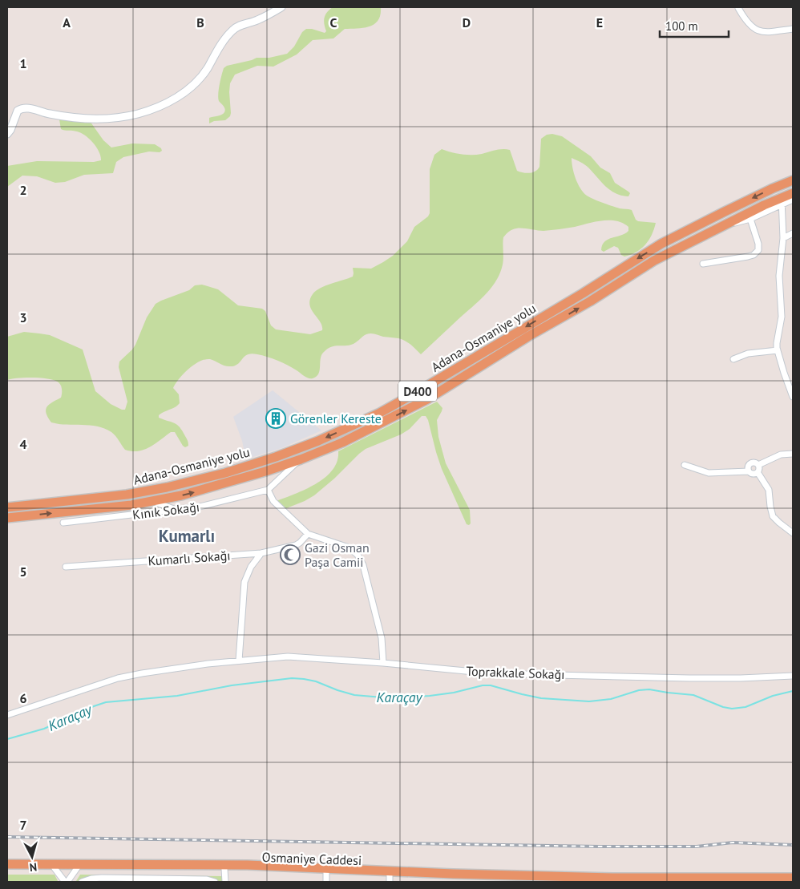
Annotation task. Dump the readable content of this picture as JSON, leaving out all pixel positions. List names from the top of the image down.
{
  "streets": {
    "highway": ["Adana-Osmaniye yolu", "D400", "Osmaniye Caddesi"],
    "street": ["Kınık Sokağı", "Kumarlı Sokağı", "Toprakkale Sokağı"]
  },
  "crossings": [
    ["Adana-Osmaniye yolu", "Kınık Sokağı"]
  ],
  "districts": ["Kumarlı"],
  "water": ["Karaçay"],
  "places": {
    "building": ["Görenler Kereste"],
    "mosque": ["Gazi Osman Paşa Camii"]
  },
  "scale_bar": "100 m",
  "north": "bottom",
  "grid": {
    "columns": [
      "A",
      "B",
      "C",
      "D",
      "E"
    ],
    "rows": [
      "1",
      "2",
      "3",
      "4",
      "5",
      "6",
      "7"
    ]
  }
}
